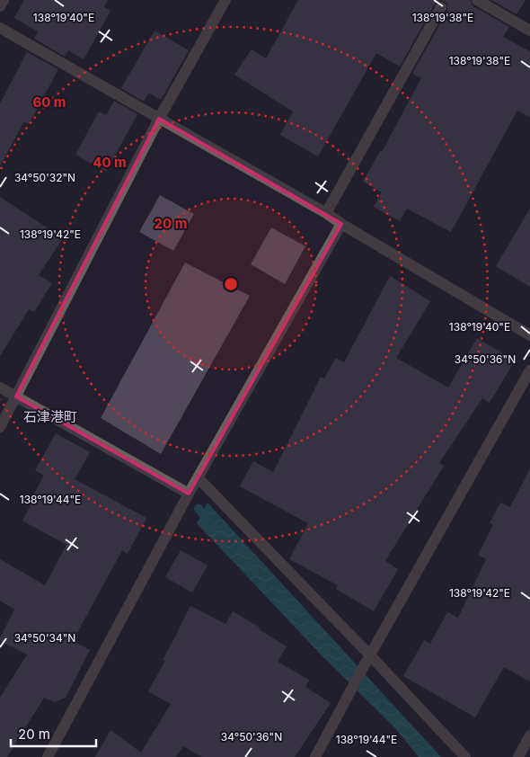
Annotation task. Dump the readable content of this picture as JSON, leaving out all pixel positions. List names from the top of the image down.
{
  "districts": ["石津港町"],
  "scale_bar": "20 m",
  "coordinates": [
    "138°19'38\"E",
    "138°19'40\"E",
    "34°50'32\"N",
    "138°19'42\"E",
    "34°50'36\"N",
    "138°19'44\"E",
    "34°50'34\"N"
  ],
  "rings": ["60 m", "40 m", "20 m"]
}
